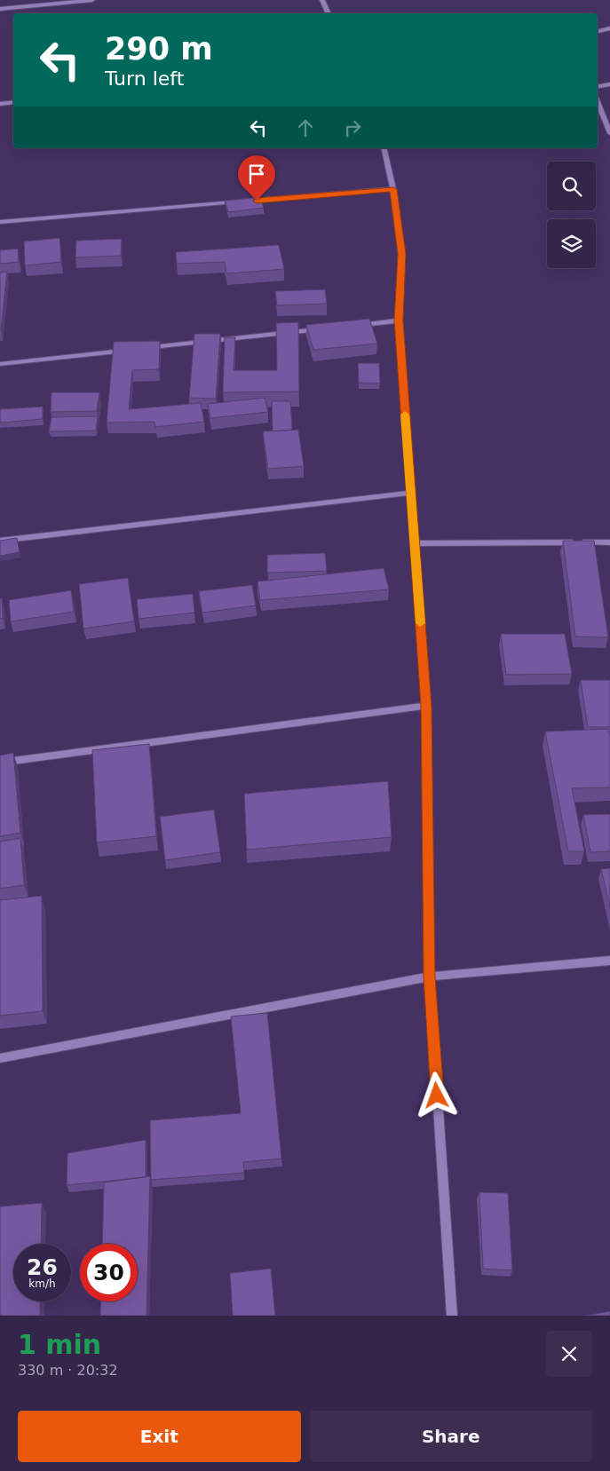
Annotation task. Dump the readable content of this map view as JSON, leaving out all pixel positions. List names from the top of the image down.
{
  "page": {
    "turn": ["290 m", "Turn left"],
    "speed": "26 km/h",
    "limit": "30",
    "heading": ["1 min", "330 m · 20:32"],
    "buttons": ["Exit", "Share"]
  }
}
